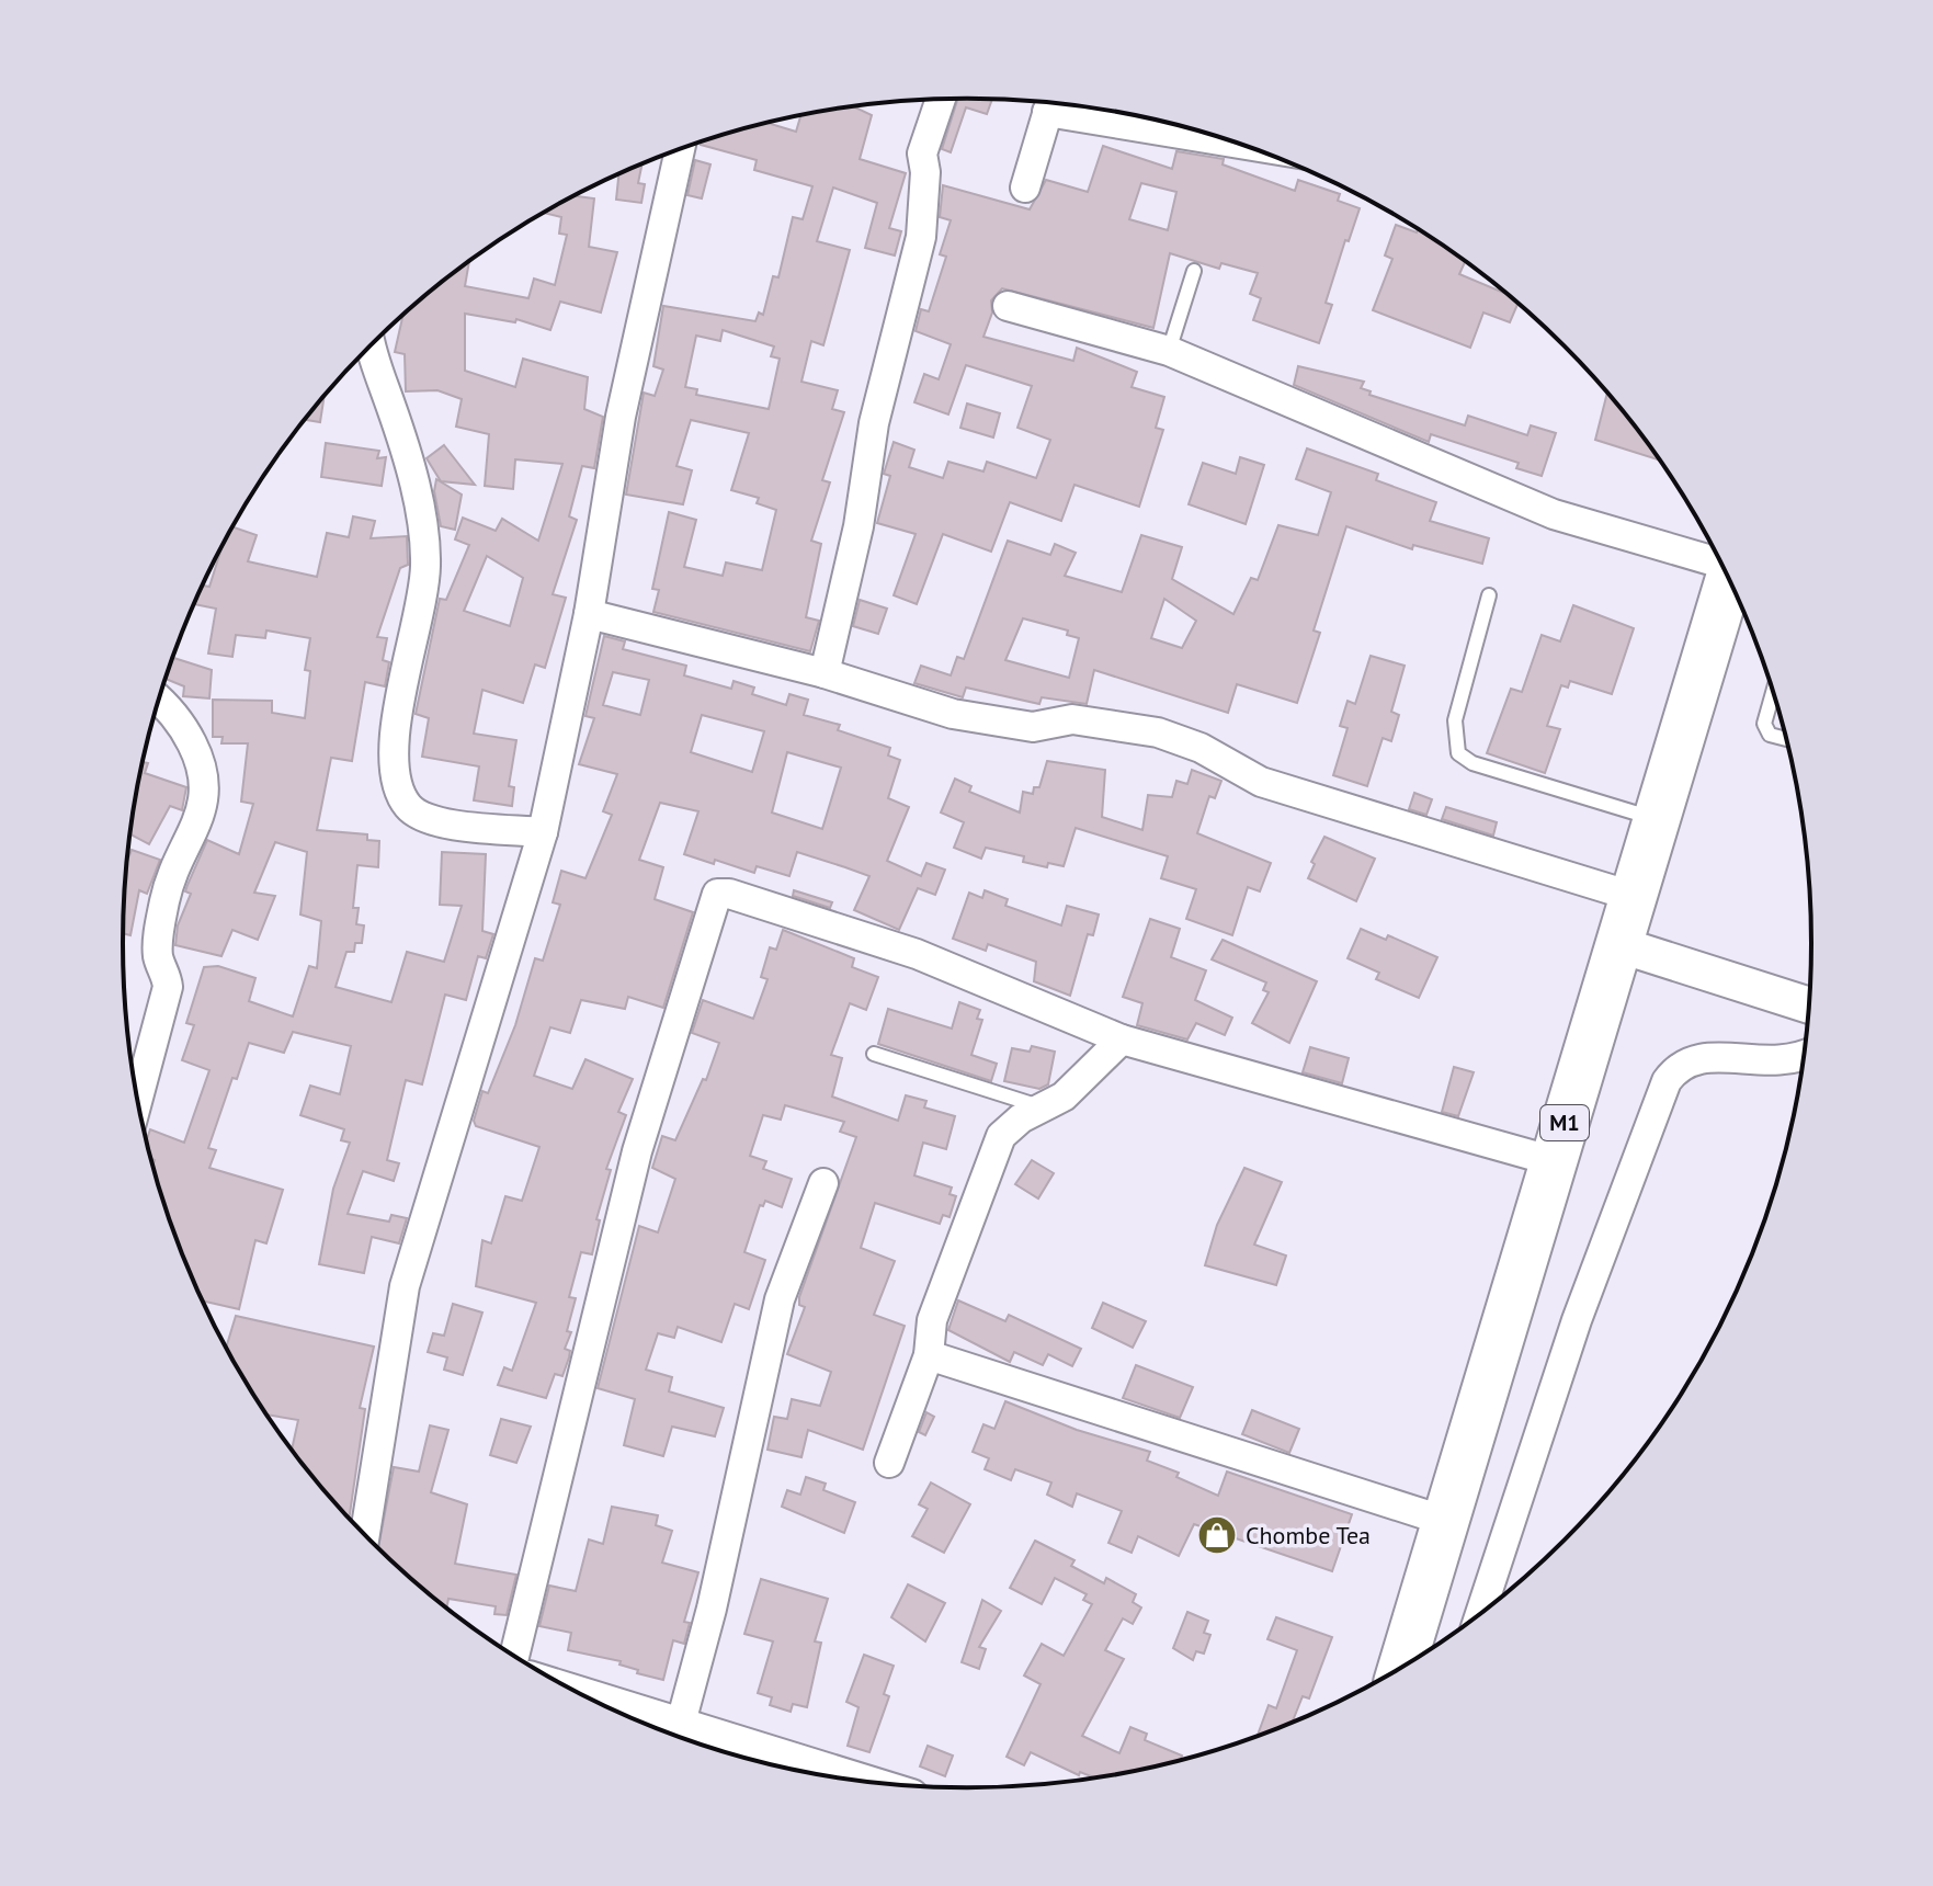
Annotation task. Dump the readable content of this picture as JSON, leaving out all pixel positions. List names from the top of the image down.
{
  "streets": {
    "highway": ["M1"]
  },
  "places": {
    "shop": ["Chombe Tea"]
  }
}
